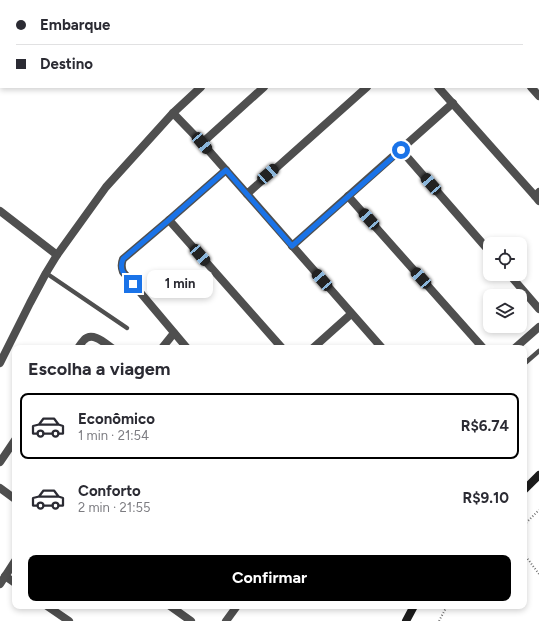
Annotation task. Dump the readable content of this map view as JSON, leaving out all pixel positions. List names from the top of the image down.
{
  "page": {
    "banner": ["Embarque", "Destino"],
    "bubble": "1 min",
    "heading": "Escolha a viagem",
    "list": [
      {
        "name": "Econômico",
        "note": "1 min · 21:54",
        "value": "R$6.74"
      },
      {
        "name": "Conforto",
        "note": "2 min · 21:55",
        "value": "R$9.10"
      }
    ],
    "buttons": "Confirmar"
  }
}
